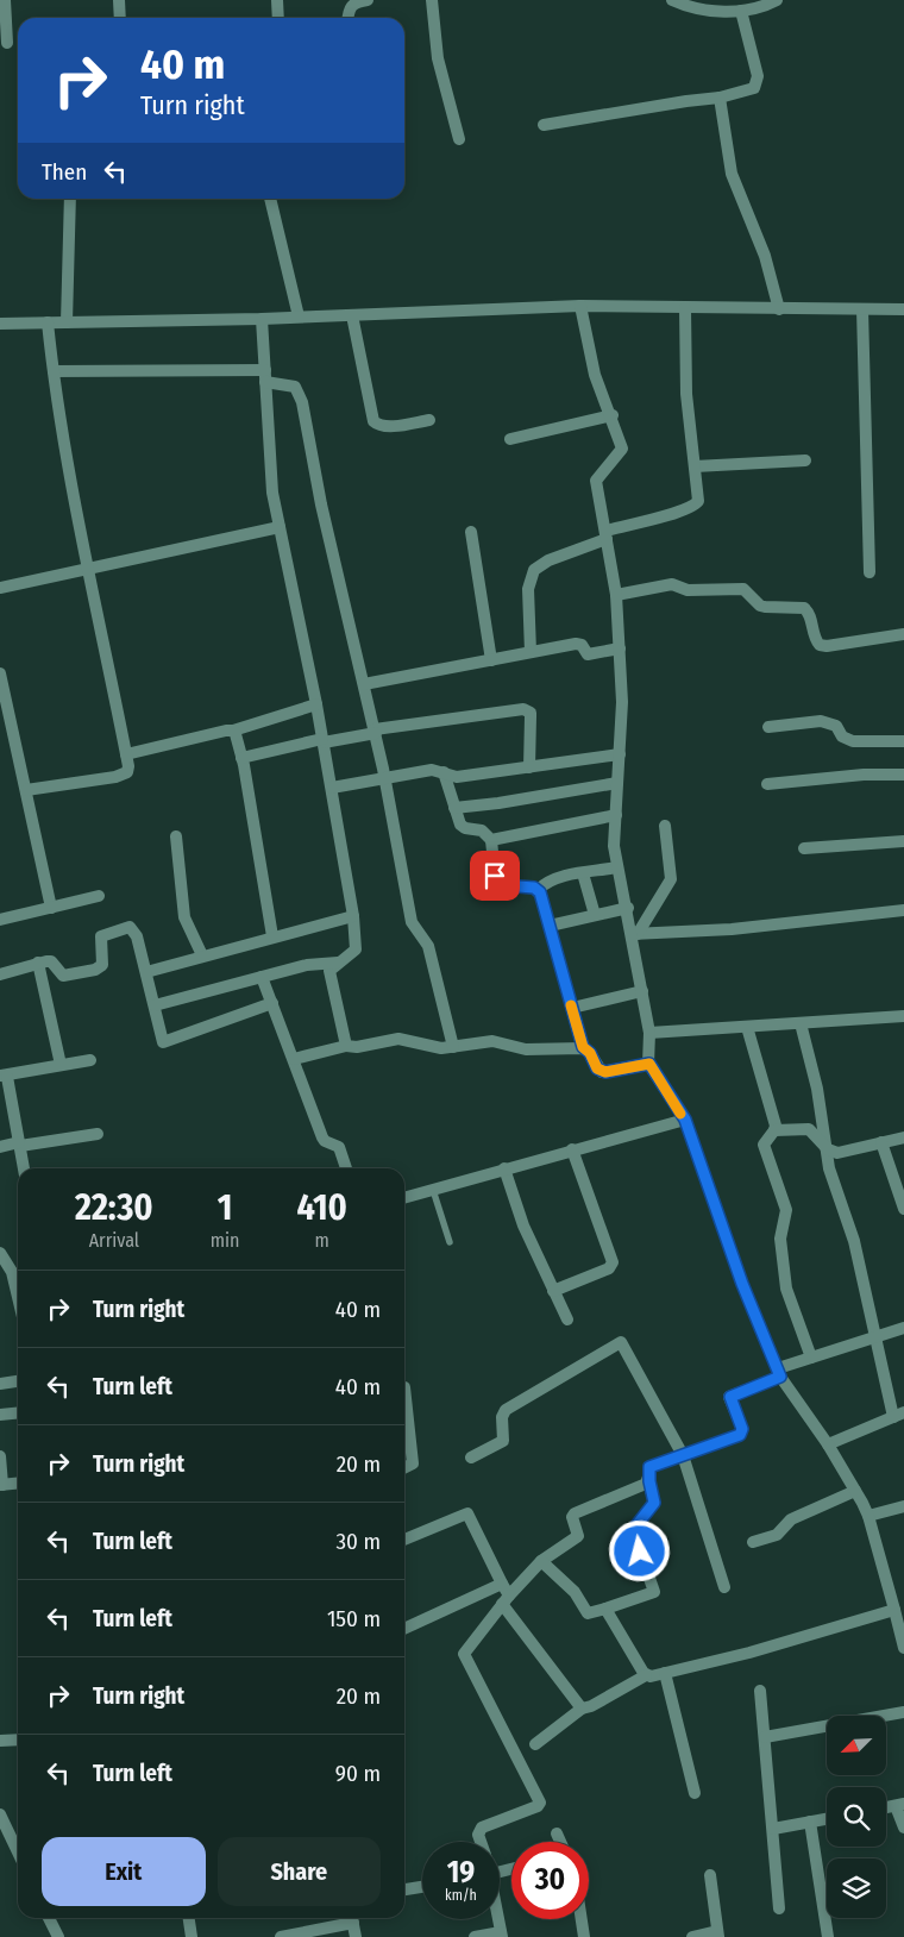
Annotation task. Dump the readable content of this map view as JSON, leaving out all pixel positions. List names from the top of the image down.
{
  "north": "bottom left",
  "page": {
    "turn": ["40 m", "Turn right"],
    "then": "Then",
    "eta": [
      "22:30",
      "Arrival",
      "1",
      "min",
      "410",
      "m"
    ],
    "list": [
      {
        "name": "Turn right",
        "value": "40 m"
      },
      {
        "name": "Turn left",
        "value": "40 m"
      },
      {
        "name": "Turn right",
        "value": "20 m"
      },
      {
        "name": "Turn left",
        "value": "30 m"
      },
      {
        "name": "Turn left",
        "value": "150 m"
      },
      {
        "name": "Turn right",
        "value": "20 m"
      },
      {
        "name": "Turn left",
        "value": "90 m"
      }
    ],
    "buttons": ["Exit", "Share"],
    "speed": "19 km/h",
    "limit": "30"
  }
}
